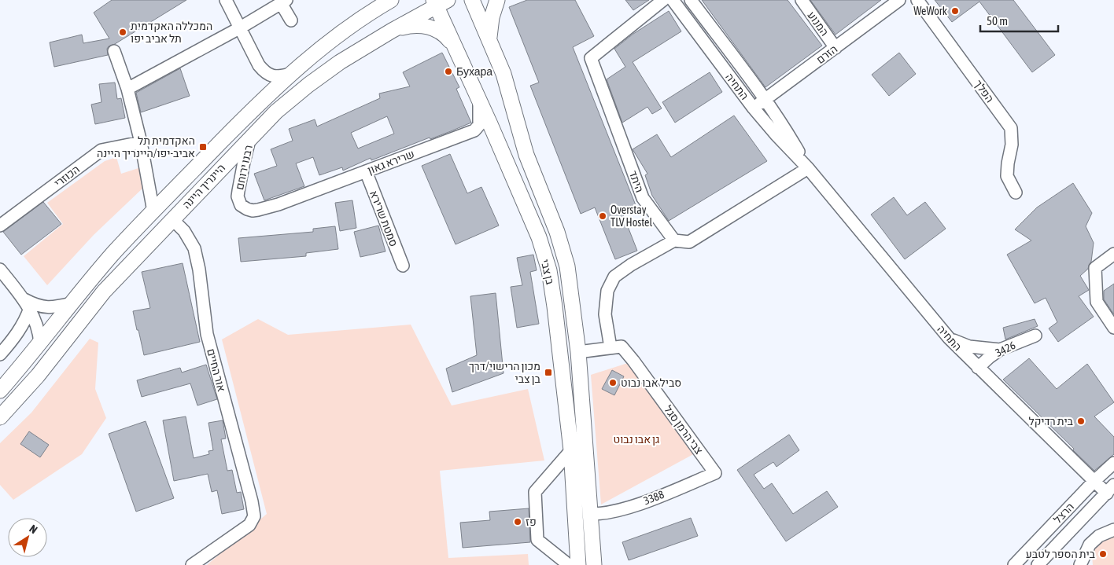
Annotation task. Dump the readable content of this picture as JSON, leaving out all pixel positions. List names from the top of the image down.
{
  "streets": {
    "main road": ["היינריך היינה", "בן צבי"],
    "street": [
      "המנוע",
      "הזרם",
      "התחיה",
      "הפלך",
      "שרירא גאון",
      "רבנו ירוחם",
      "הכוזרי",
      "היתד",
      "סמטת שרירא",
      "3426",
      "אור החיים",
      "צבי הרמן סגל",
      "3388",
      "הרצל"
    ]
  },
  "crossings": [
    ["המנוע", "הזרם"],
    ["הזרם", "התחיה"],
    ["התחיה", "3426"],
    ["התחיה", "הרצל"],
    ["שרירא גאון", "רבנו ירוחם"],
    ["שרירא גאון", "סמטת שרירא"],
    ["שרירא גאון", "בן צבי"],
    ["רבנו ירוחם", "היינריך היינה"],
    ["היינריך היינה", "בן צבי"],
    ["היינריך היינה", "אור החיים"],
    ["בן צבי", "צבי הרמן סגל"],
    ["בן צבי", "3388"],
    ["צבי הרמן סגל", "3388"]
  ],
  "parks": ["גן אבו נבוט"],
  "places": {
    "other": [
      "WeWork",
      "המכללה האקדמית תל אביב יפו",
      "Бухара",
      "Overstay TLV Hostel",
      "סביל אבו נבוט",
      "בית רדיקל",
      "פז",
      "בית הספר לטבע"
    ],
    "transit": ["האקדמית תל אביב-יפו/היינריך היינה", "מכון הרישוי/דרך בן צבי"]
  },
  "scale_bar": "50 m",
  "north": "top right"
}
